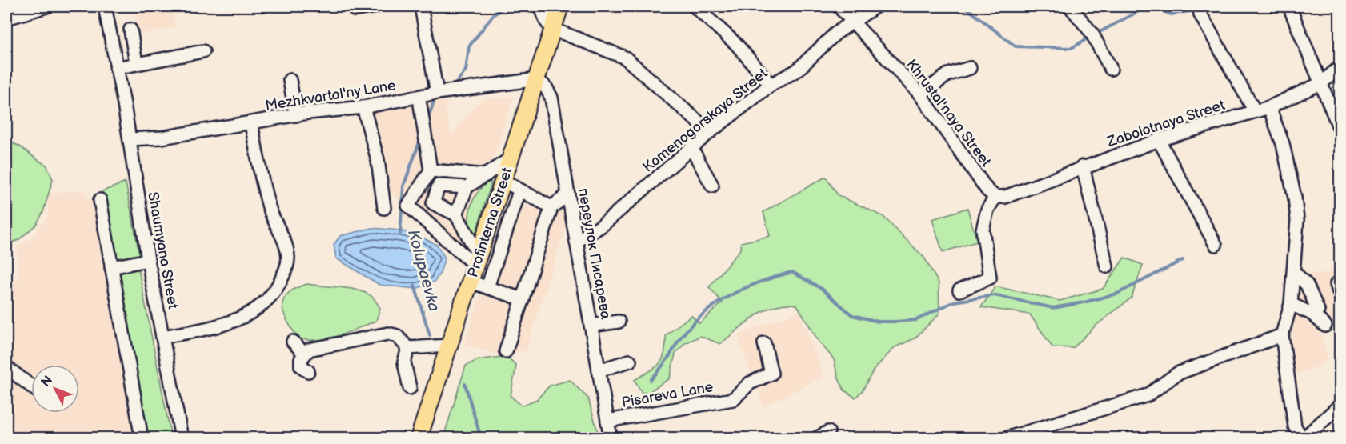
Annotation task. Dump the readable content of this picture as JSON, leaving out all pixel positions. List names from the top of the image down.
{
  "streets": {
    "main road": ["Profinterna Street"],
    "street": [
      "Mezhkvartal'ny Lane",
      "Khrustal'naya Street",
      "Kamenogorskaya Street",
      "Zabolotnaya Street",
      "Shaumyana Street",
      "переулок Писарева",
      "Pisareva Lane"
    ]
  },
  "crossings": [
    ["Mezhkvartal'ny Lane", "Profinterna Street"],
    ["Mezhkvartal'ny Lane", "Shaumyana Street"],
    ["Mezhkvartal'ny Lane", "переулок Писарева"],
    ["Khrustal'naya Street", "Kamenogorskaya Street"],
    ["Khrustal'naya Street", "Zabolotnaya Street"],
    ["Kamenogorskaya Street", "переулок Писарева"],
    ["Profinterna Street", "переулок Писарева"],
    ["переулок Писарева", "Pisareva Lane"]
  ],
  "water": ["Kolupaevka"],
  "north": "top left"
}
